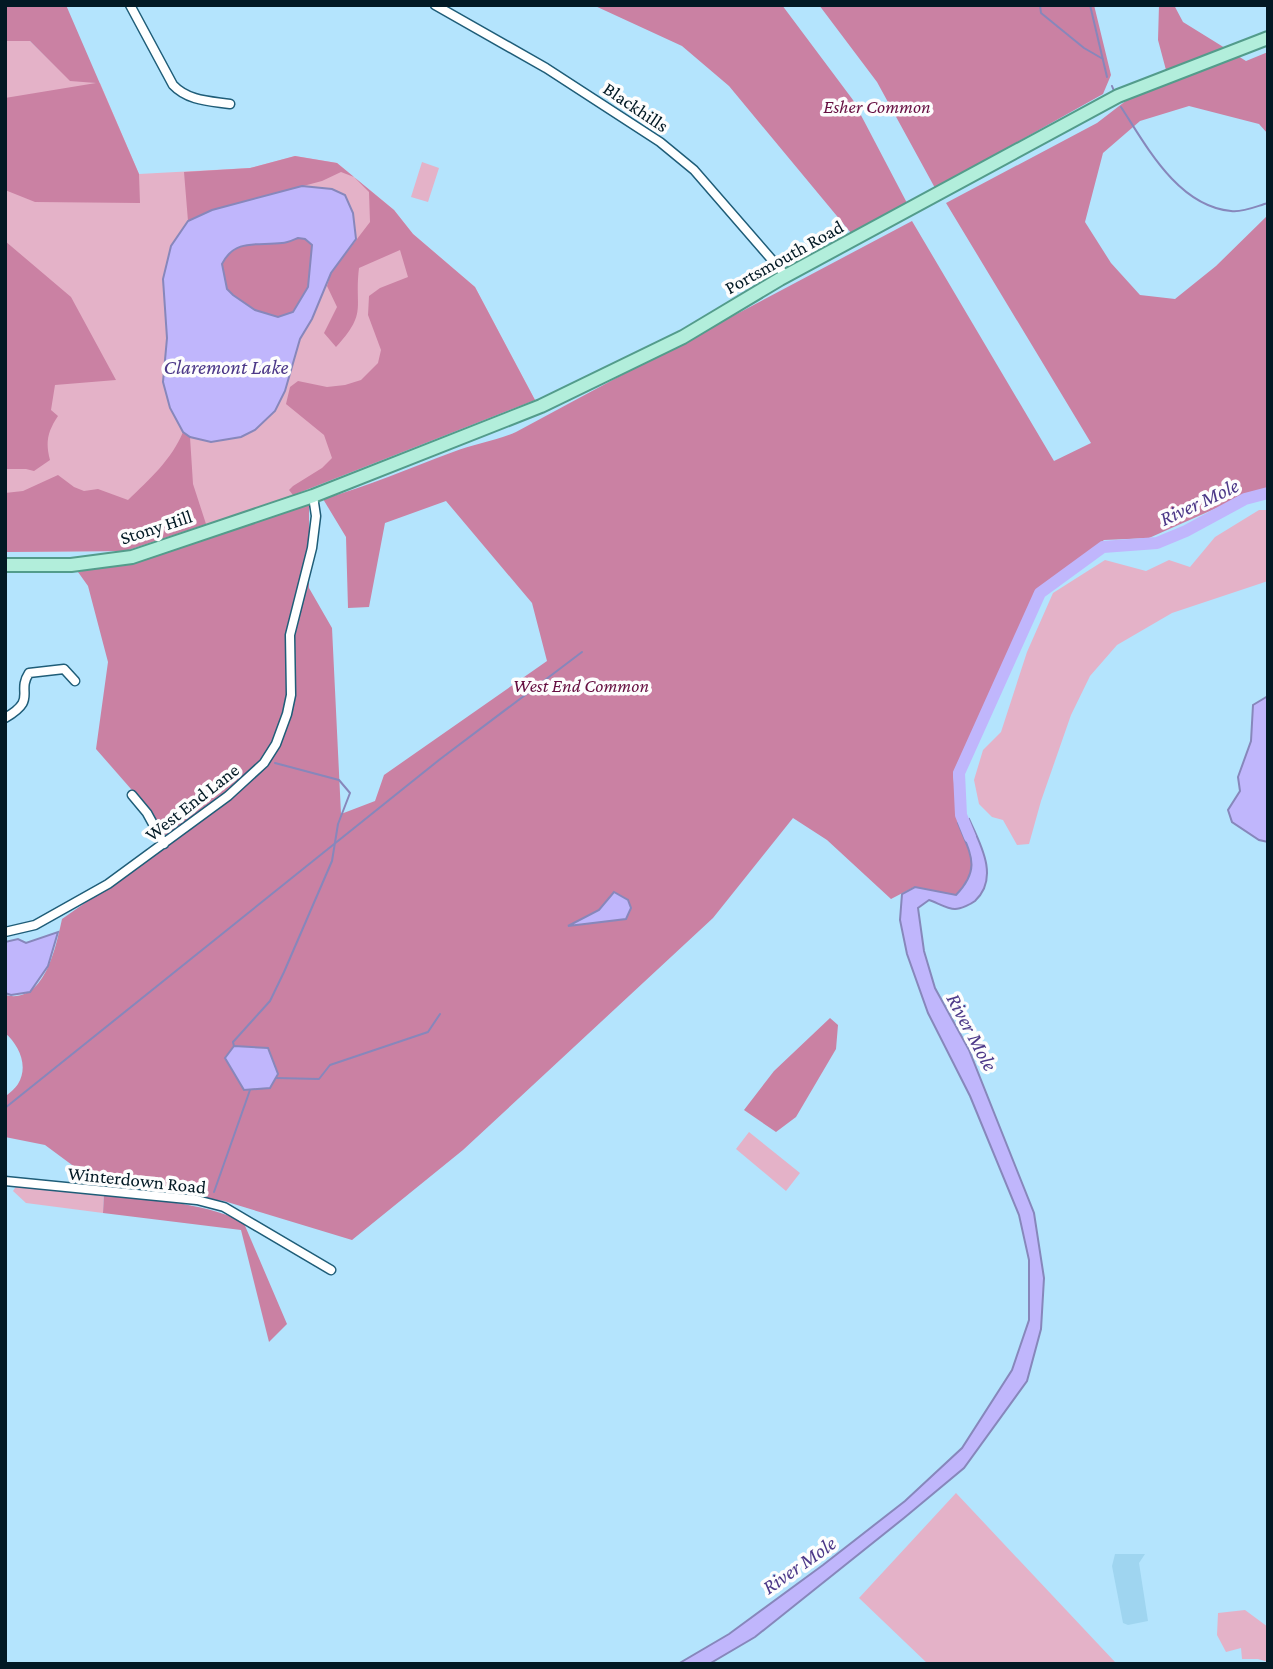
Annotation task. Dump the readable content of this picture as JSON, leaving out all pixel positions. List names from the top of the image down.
{
  "streets": {
    "main road": ["Portsmouth Road", "Stony Hill"],
    "street": ["Blackhills", "West End Lane", "Winterdown Road"]
  },
  "crossings": [
    ["Blackhills", "Portsmouth Road"],
    ["Portsmouth Road", "Stony Hill"],
    ["Portsmouth Road", "West End Lane"],
    ["Stony Hill", "West End Lane"]
  ],
  "water": ["Claremont Lake", "River Mole"],
  "parks": ["Esher Common", "West End Common"]
}
